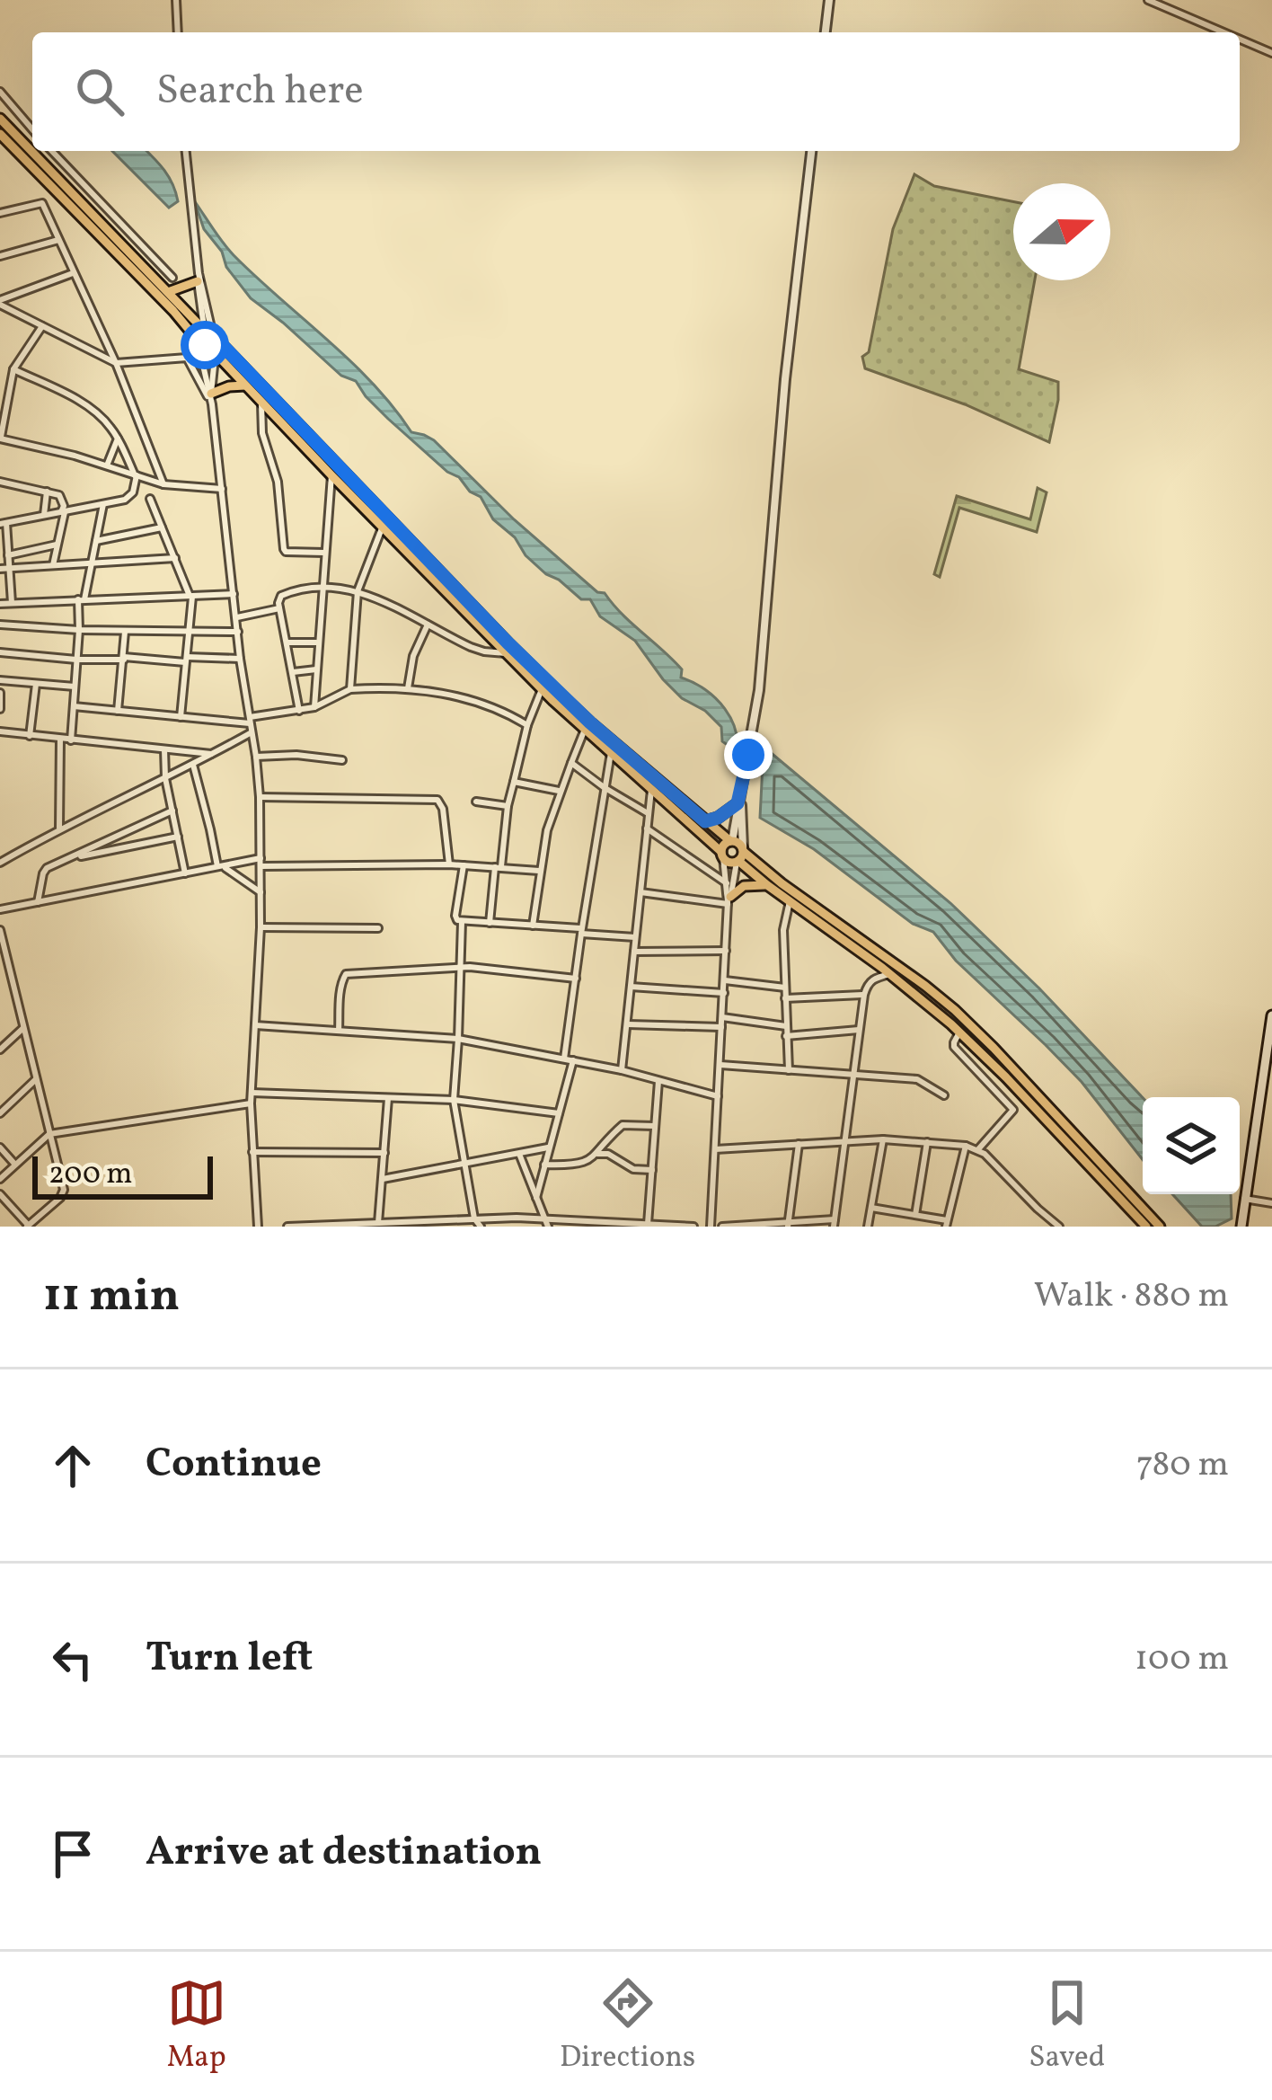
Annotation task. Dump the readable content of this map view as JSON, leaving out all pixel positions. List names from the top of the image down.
{
  "scale_bar": "200 m",
  "north": "right",
  "page": {
    "search": "Search here",
    "scale": "200 m",
    "heading": ["11 min", "Walk · 880 m"],
    "list": [
      ["Continue", "780 m"],
      ["Turn left", "100 m"],
      "Arrive at destination"
    ],
    "nav": ["Map", "Directions", "Saved"]
  }
}
